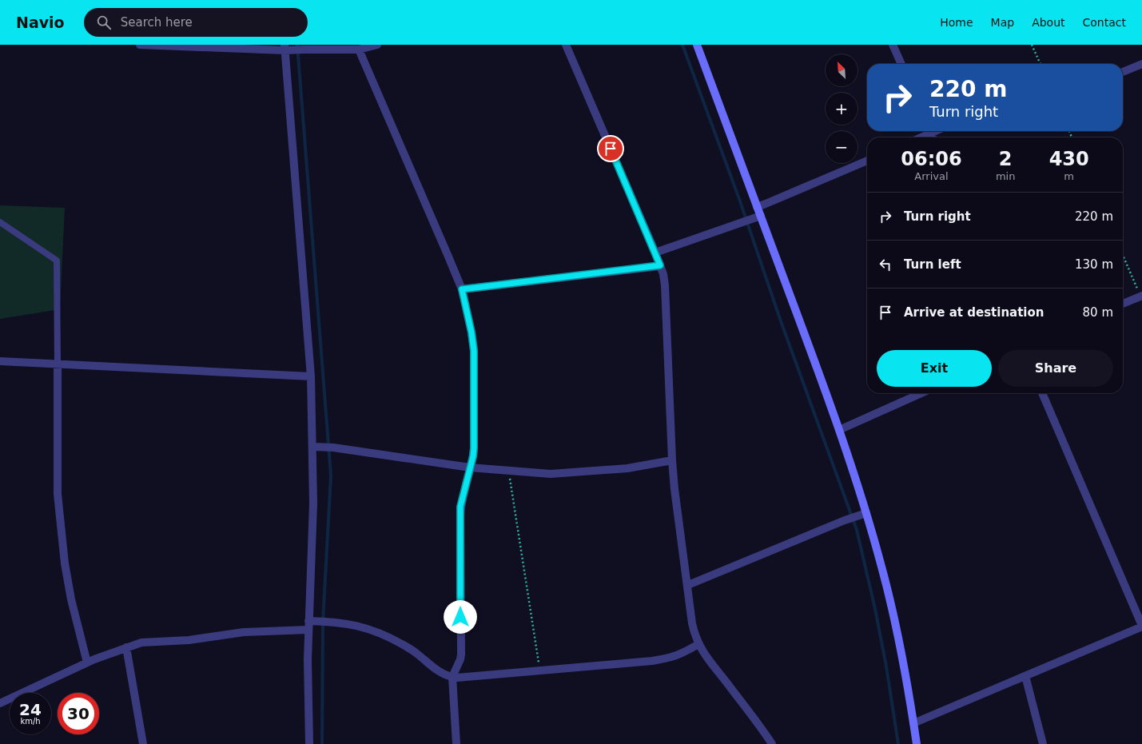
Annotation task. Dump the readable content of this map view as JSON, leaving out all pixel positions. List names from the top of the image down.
{
  "north": "top left",
  "page": {
    "header": "Navio",
    "search": "Search here",
    "nav": [
      "Home",
      "Map",
      "About",
      "Contact"
    ],
    "map_buttons": ["+", "−"],
    "turn": ["220 m", "Turn right"],
    "eta": [
      "06:06",
      "Arrival",
      "2",
      "min",
      "430",
      "m"
    ],
    "list": [
      {
        "name": "Turn right",
        "value": "220 m"
      },
      {
        "name": "Turn left",
        "value": "130 m"
      },
      {
        "name": "Arrive at destination",
        "value": "80 m"
      }
    ],
    "buttons": ["Exit", "Share"],
    "speed": "24 km/h",
    "limit": "30"
  }
}
